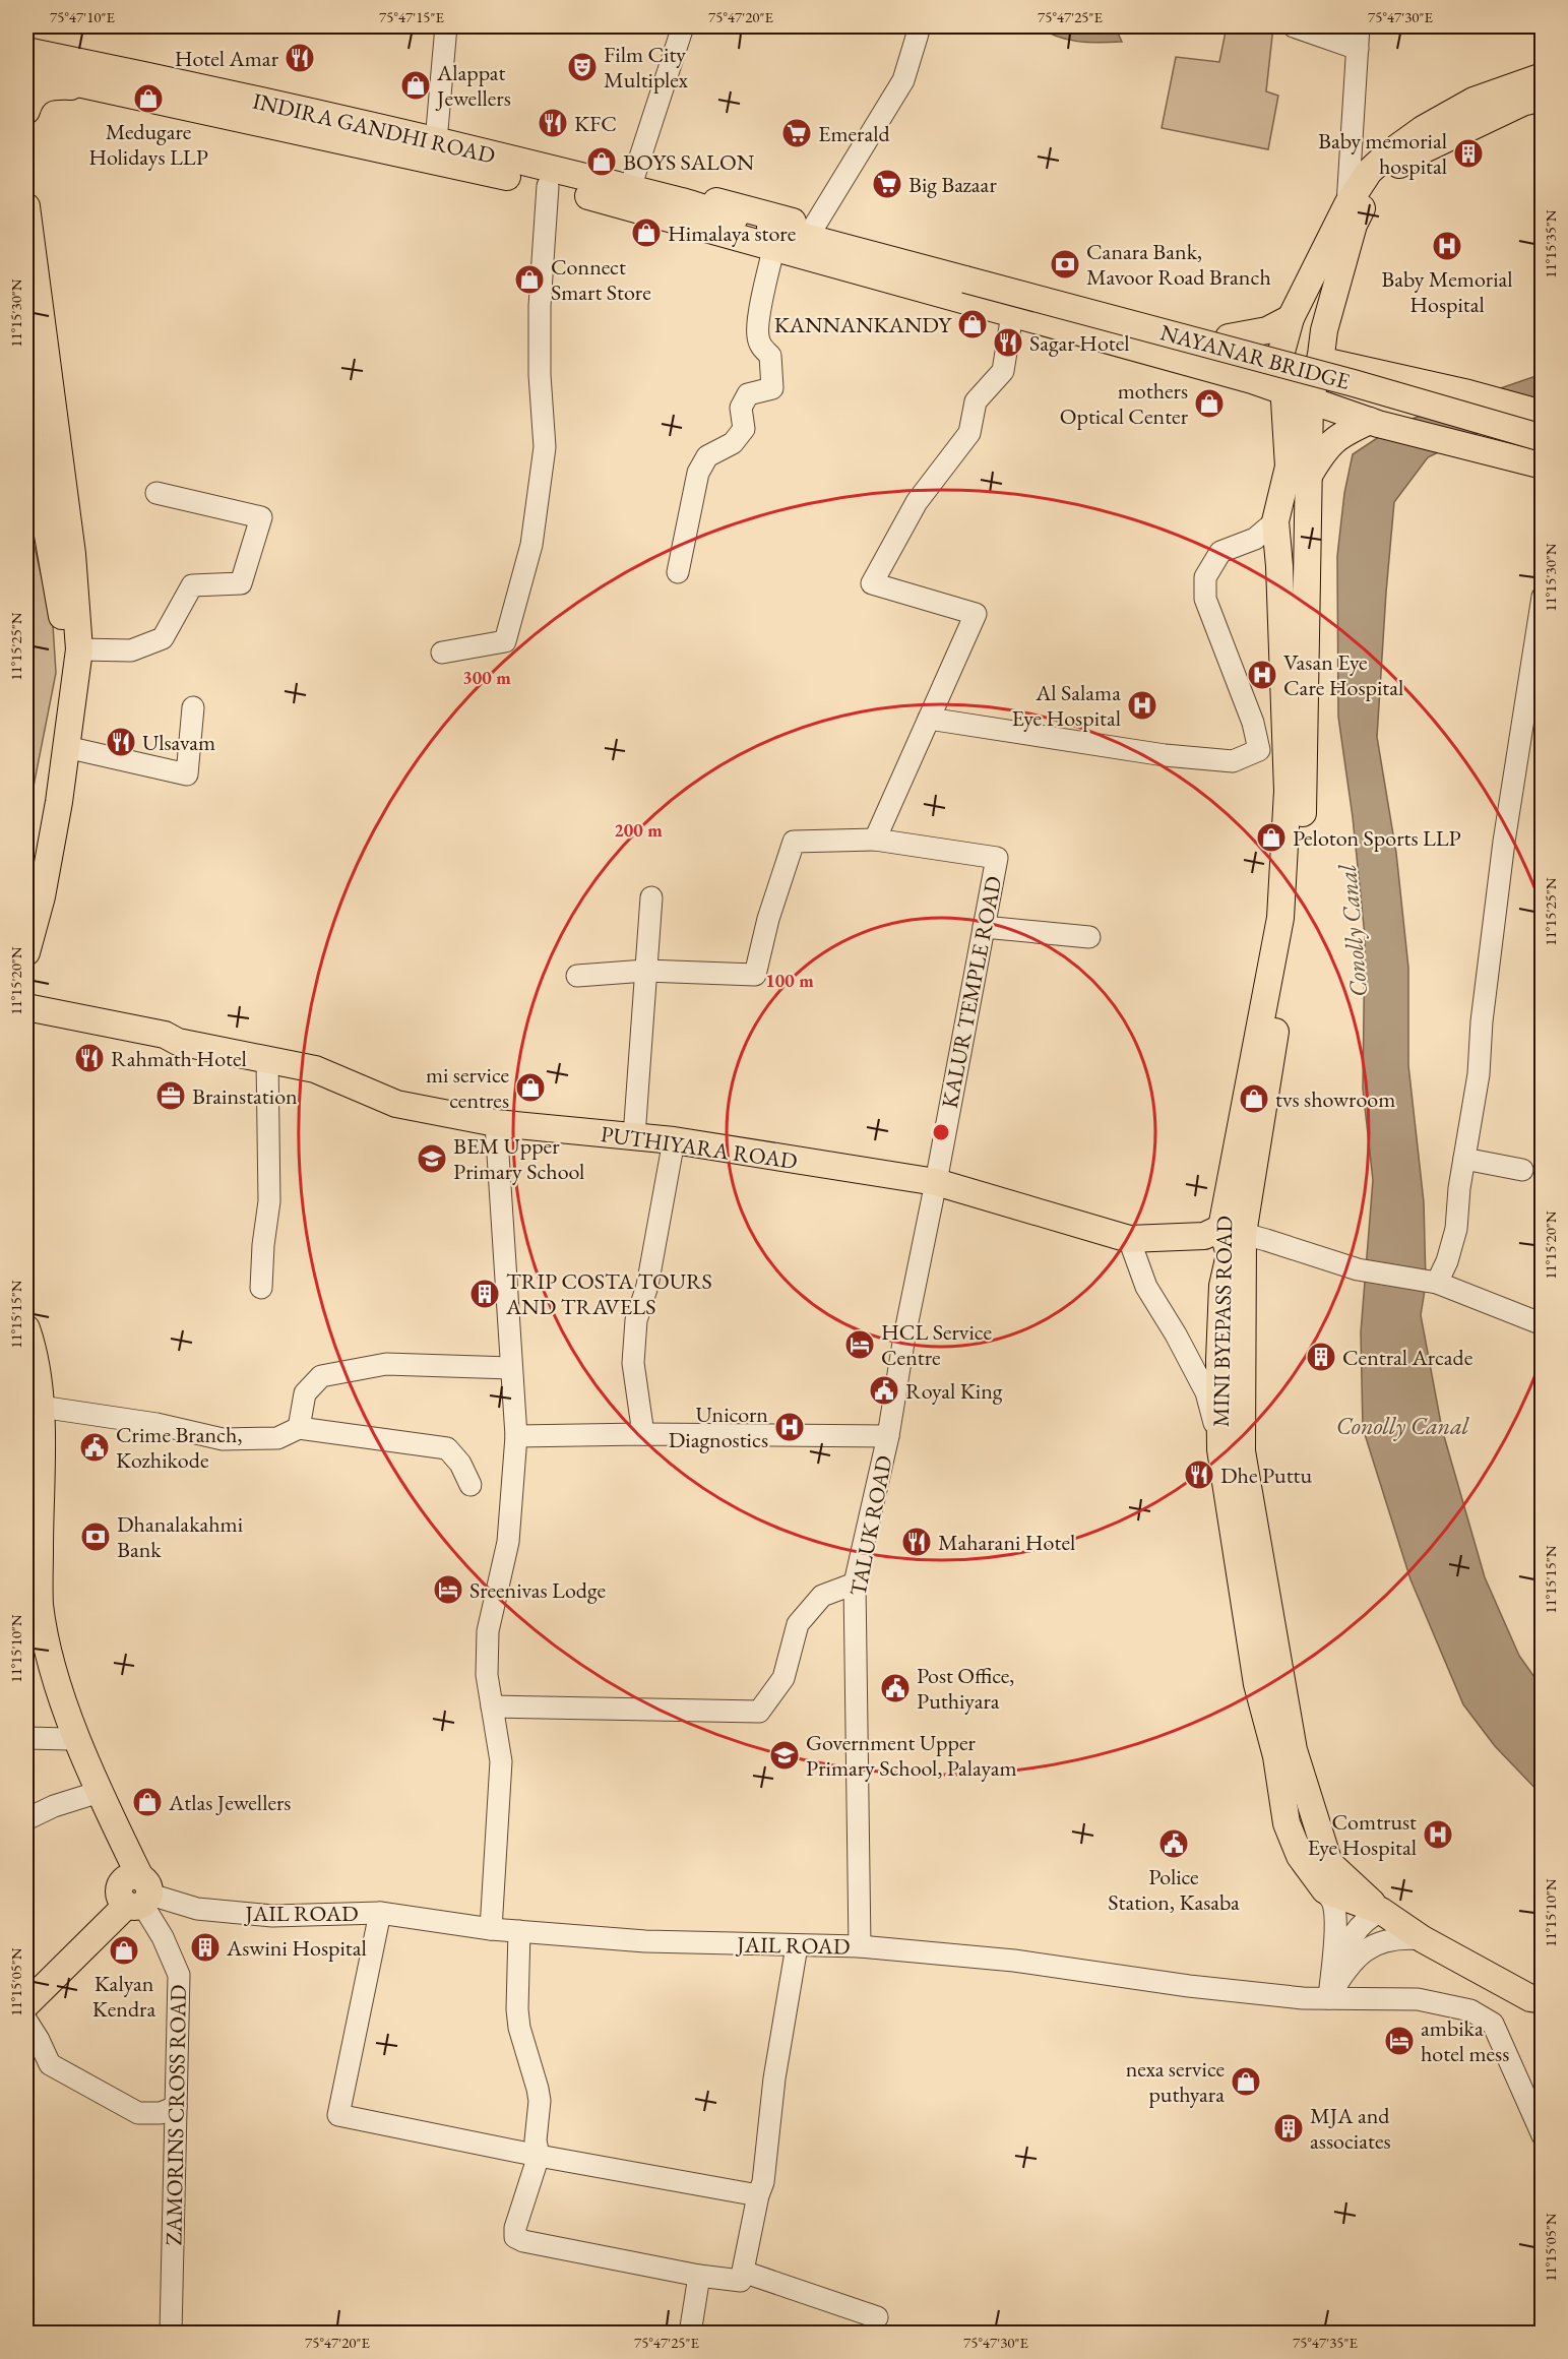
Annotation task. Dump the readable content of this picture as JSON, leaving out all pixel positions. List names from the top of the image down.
{
  "streets": {
    "main road": [
      "INDIRA GANDHI ROAD",
      "NAYANAR BRIDGE",
      "PUTHIYARA ROAD",
      "MINI BYEPASS ROAD"
    ],
    "street": [
      "KALUR TEMPLE ROAD",
      "TALUK ROAD",
      "JAIL ROAD",
      "ZAMORINS CROSS ROAD"
    ]
  },
  "crossings": [
    ["INDIRA GANDHI ROAD", "NAYANAR BRIDGE"],
    ["KALUR TEMPLE ROAD", "PUTHIYARA ROAD"],
    ["KALUR TEMPLE ROAD", "TALUK ROAD"],
    ["PUTHIYARA ROAD", "MINI BYEPASS ROAD"],
    ["PUTHIYARA ROAD", "TALUK ROAD"],
    ["TALUK ROAD", "JAIL ROAD"],
    ["JAIL ROAD", "ZAMORINS CROSS ROAD"]
  ],
  "water": ["Conolly Canal"],
  "places": {
    "restaurant": [
      "Hotel Amar",
      "KFC",
      "Sagar Hotel",
      "Ulsavam",
      "Rahmath Hotel",
      "Dhe Puttu",
      "Maharani Hotel"
    ],
    "theatre": ["Film City Multiplex"],
    "shop": [
      "Alappat Jewellers",
      "Medugare Holidays LLP",
      "BOYS SALON",
      "Himalaya store",
      "Connect Smart Store",
      "KANNANKANDY",
      "mothers Optical Center",
      "Peloton Sports LLP",
      "mi service centres",
      "tvs showroom",
      "Atlas Jewellers",
      "Kalyan Kendra",
      "nexa service puthyara"
    ],
    "supermarket": ["Emerald", "Big Bazaar"],
    "building": [
      "Baby memorial hospital",
      "TRIP COSTA TOURS AND TRAVELS",
      "Central Arcade",
      "Aswini Hospital",
      "MJA and associates"
    ],
    "hospital": [
      "Baby Memorial Hospital",
      "Vasan Eye Care Hospital",
      "Al Salama Eye Hospital",
      "Unicorn Diagnostics",
      "Comtrust Eye Hospital"
    ],
    "bank": ["Canara Bank, Mavoor Road Branch", "Dhanalakahmi Bank"],
    "office": ["Brainstation"],
    "school or university": ["BEM Upper Primary School", "Government Upper Primary School, Palayam"],
    "hotel": ["HCL Service Centre", "Sreenivas Lodge", "ambika hotel mess"],
    "public building": [
      "Royal King",
      "Crime Branch, Kozhikode",
      "Post Office, Puthiyara",
      "Police Station, Kasaba"
    ]
  },
  "coordinates": [
    "75°47'10\"E",
    "75°47'15\"E",
    "75°47'20\"E",
    "75°47'25\"E",
    "75°47'30\"E",
    "11°15'35\"N",
    "11°15'30\"N",
    "11°15'25\"N",
    "11°15'20\"N",
    "11°15'15\"N",
    "11°15'10\"N",
    "11°15'05\"N",
    "75°47'35\"E"
  ],
  "rings": ["300 m", "200 m", "100 m"]
}
